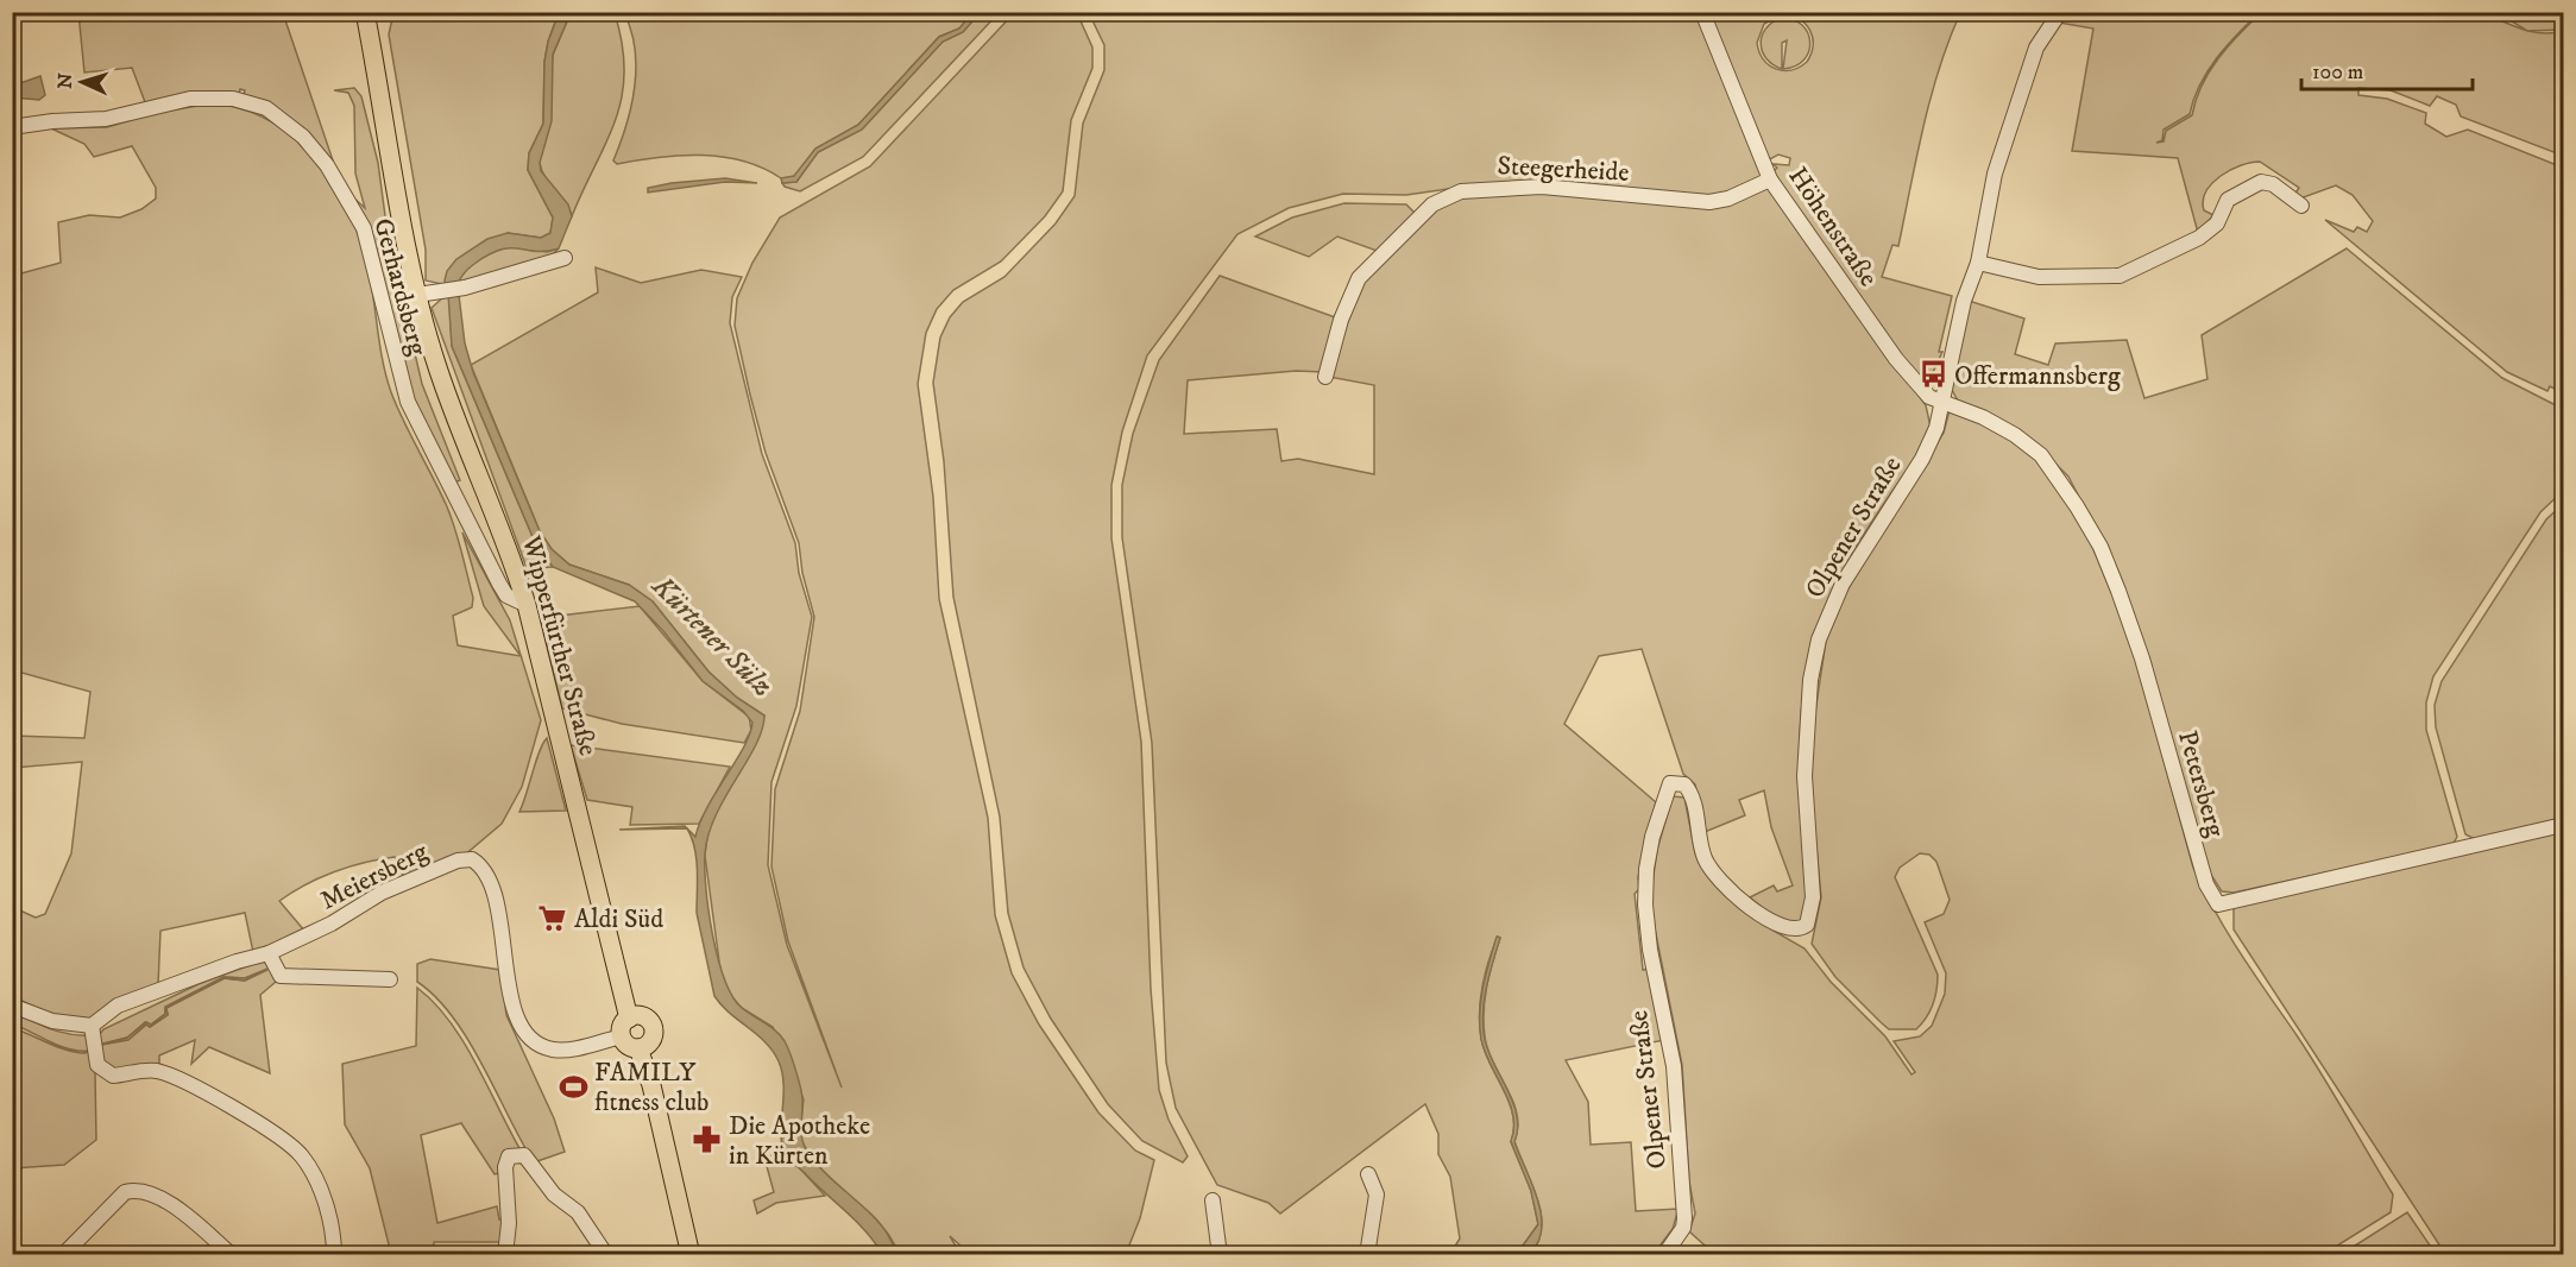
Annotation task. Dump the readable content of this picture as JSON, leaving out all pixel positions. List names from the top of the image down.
{
  "streets": {
    "main road": ["Wipperfürther Straße"],
    "street": [
      "Steegerheide",
      "Höhenstraße",
      "Gerhardsberg",
      "Olpener Straße",
      "Petersberg",
      "Meiersberg"
    ]
  },
  "crossings": [
    ["Steegerheide", "Höhenstraße"],
    ["Höhenstraße", "Olpener Straße"],
    ["Höhenstraße", "Petersberg"],
    ["Gerhardsberg", "Wipperfürther Straße"],
    ["Olpener Straße", "Petersberg"],
    ["Wipperfürther Straße", "Meiersberg"]
  ],
  "water": ["Kürtener Sülz"],
  "places": {
    "bus stop": ["Offermannsberg"],
    "supermarket": ["Aldi Süd"],
    "sports": ["FAMILY fitness club"],
    "pharmacy": ["Die Apotheke in Kürten"]
  },
  "scale_bar": "100 m",
  "north": "left"
}
